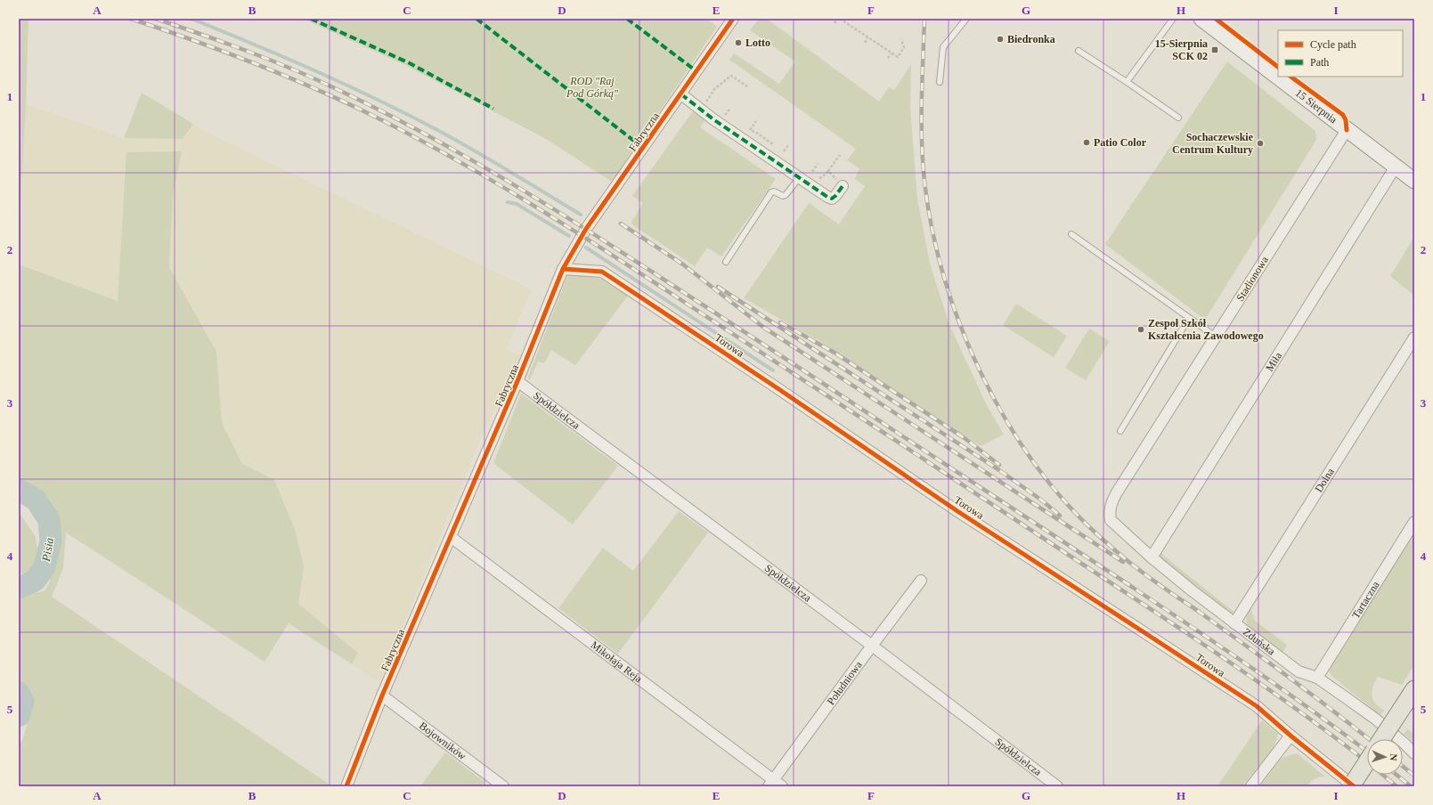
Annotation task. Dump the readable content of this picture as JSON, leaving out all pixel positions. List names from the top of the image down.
{
  "streets": {
    "main road": ["15 Sierpnia"],
    "street": [
      "Fabryczna",
      "Stadionowa",
      "Torowa",
      "Miła",
      "Spółdzielcza",
      "Dolna",
      "Tartaczna",
      "Zduńska",
      "Mikołaja Reja",
      "Południowa",
      "Bojowników"
    ]
  },
  "crossings": [
    ["15 Sierpnia", "Stadionowa"],
    ["15 Sierpnia", "Miła"],
    ["Fabryczna", "Torowa"],
    ["Fabryczna", "Spółdzielcza"],
    ["Fabryczna", "Mikołaja Reja"],
    ["Fabryczna", "Bojowników"],
    ["Stadionowa", "Zduńska"],
    ["Miła", "Zduńska"],
    ["Spółdzielcza", "Południowa"],
    ["Dolna", "Zduńska"],
    ["Tartaczna", "Zduńska"],
    ["Mikołaja Reja", "Południowa"]
  ],
  "water": ["Pisia"],
  "parks": ["ROD \"Raj Pod Górką\""],
  "places": {
    "other": [
      "Biedronka",
      "Lotto",
      "Patio Color",
      "Sochaczewskie Centrum Kultury",
      "Zespoł Szkół Kształcenia Zawodowego"
    ],
    "transit": ["15-Sierpnia SCK 02"]
  },
  "legend": ["Cycle path", "Path"],
  "north": "right",
  "grid": {
    "columns": [
      "A",
      "B",
      "C",
      "D",
      "E",
      "F",
      "G",
      "H",
      "I"
    ],
    "rows": [
      "1",
      "2",
      "3",
      "4",
      "5"
    ]
  }
}
